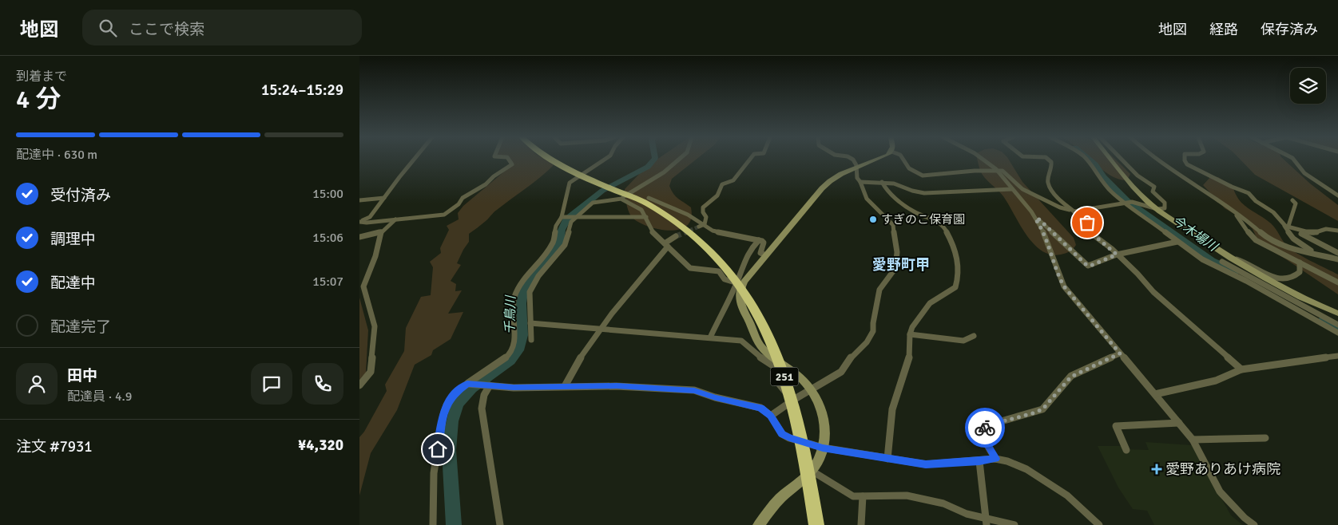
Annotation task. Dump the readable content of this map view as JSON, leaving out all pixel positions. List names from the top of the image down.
{
  "streets": {
    "highway": ["251"]
  },
  "districts": ["愛野町甲"],
  "water": ["今木場川", "千鳥川"],
  "places": {
    "other": ["すぎのこ保育園"],
    "health": ["愛野ありあけ病院"]
  },
  "page": {
    "header": "地図",
    "search": "ここで検索",
    "nav": ["地図", "経路", "保存済み"],
    "heading": ["4 分", "到着まで", "15:24–15:29"],
    "panel": [
      "田中",
      "配達員 · 4.9",
      "注文 #7931",
      "¥4,320"
    ],
    "bar": "配達中 · 630 m",
    "list": [
      ["受付済み", "15:00"],
      ["調理中", "15:06"],
      ["配達中", "15:07"],
      "配達完了"
    ]
  }
}
